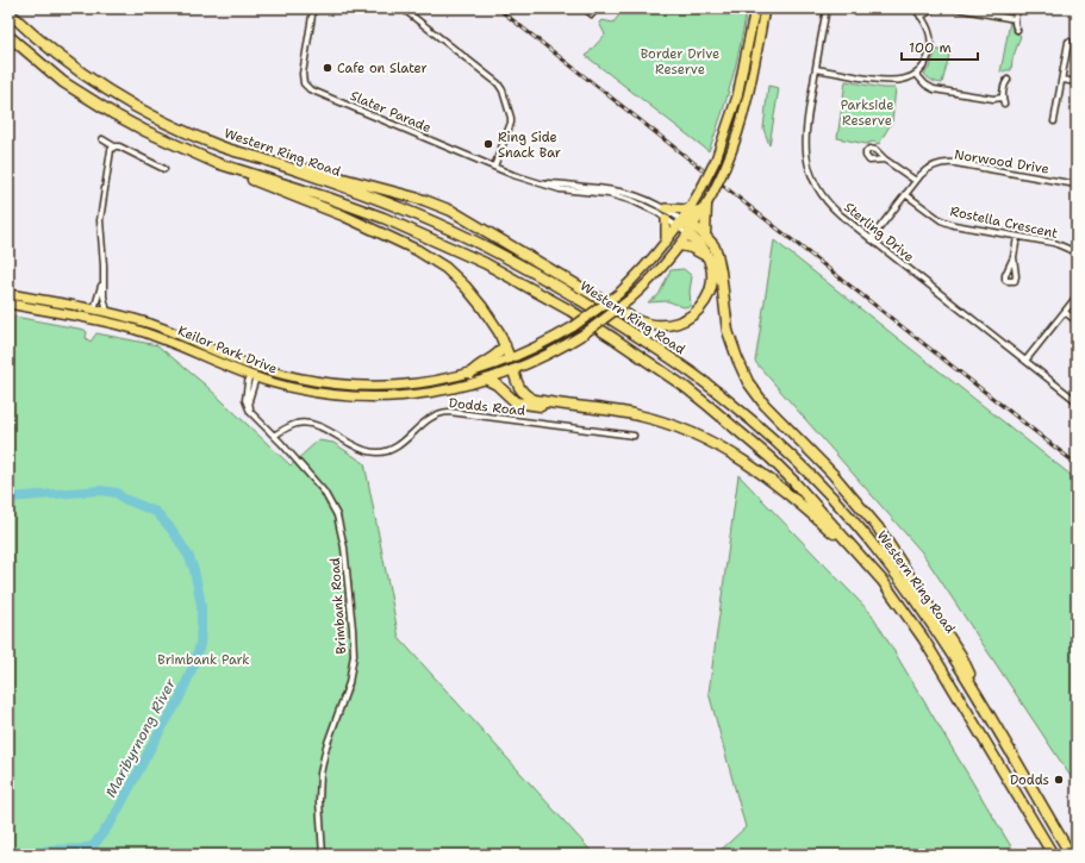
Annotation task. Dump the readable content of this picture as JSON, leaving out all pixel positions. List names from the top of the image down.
{
  "streets": {
    "highway": ["Western Ring Road"],
    "main road": ["Keilor Park Drive"],
    "street": [
      "Slater Parade",
      "Norwood Drive",
      "Rostella Crescent",
      "Sterling Drive",
      "Dodds Road",
      "Brimbank Road"
    ]
  },
  "crossings": [
    ["Slater Parade", "Keilor Park Drive"],
    ["Norwood Drive", "Rostella Crescent"],
    ["Norwood Drive", "Sterling Drive"],
    ["Keilor Park Drive", "Brimbank Road"],
    ["Dodds Road", "Brimbank Road"]
  ],
  "water": ["Maribyrnong River"],
  "parks": ["Border Drive Reserve", "Parkside Reserve", "Brimbank Park"],
  "places": ["Cafe on Slater", "Ring Side Snack Bar", "Dodds"],
  "scale_bar": "100 m"
}
